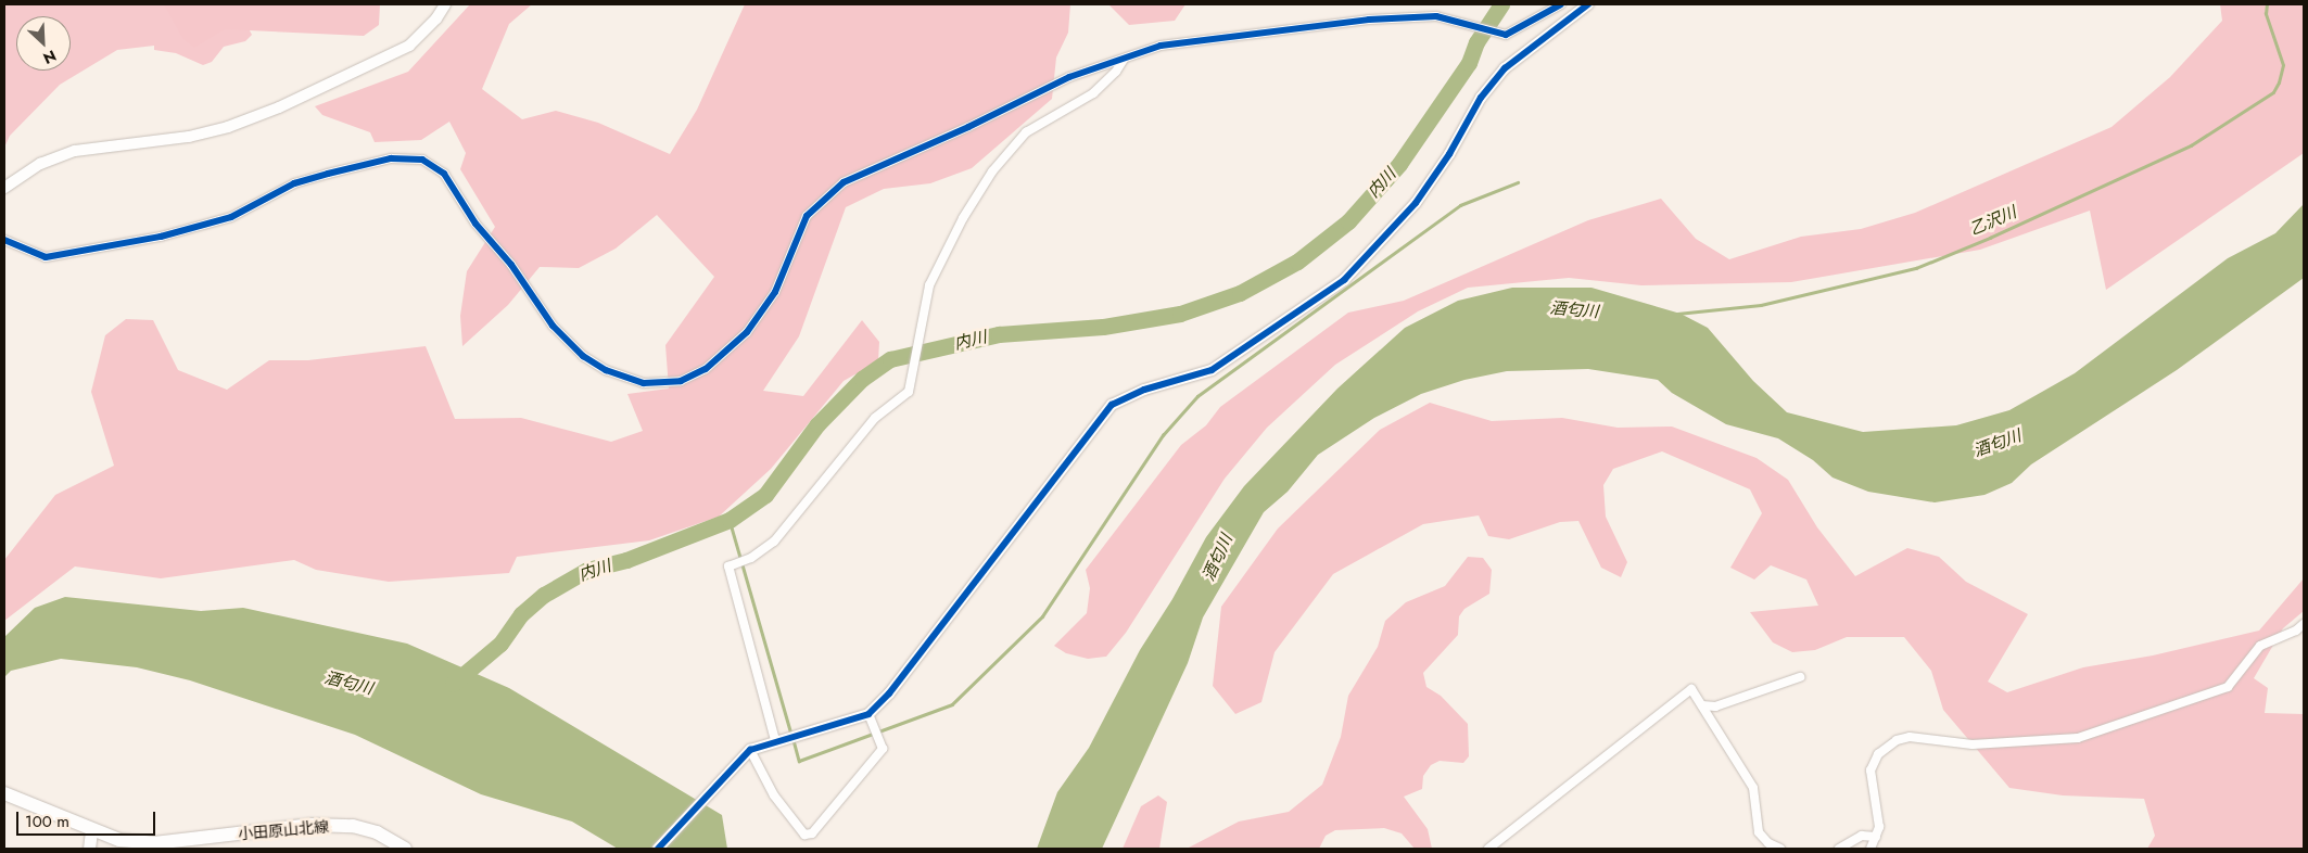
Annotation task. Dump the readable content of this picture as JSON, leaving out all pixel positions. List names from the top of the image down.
{
  "streets": {
    "main road": ["小田原山北線"]
  },
  "water": ["内川", "乙沢川", "酒匂川"],
  "scale_bar": "100 m",
  "north": "bottom right"
}
